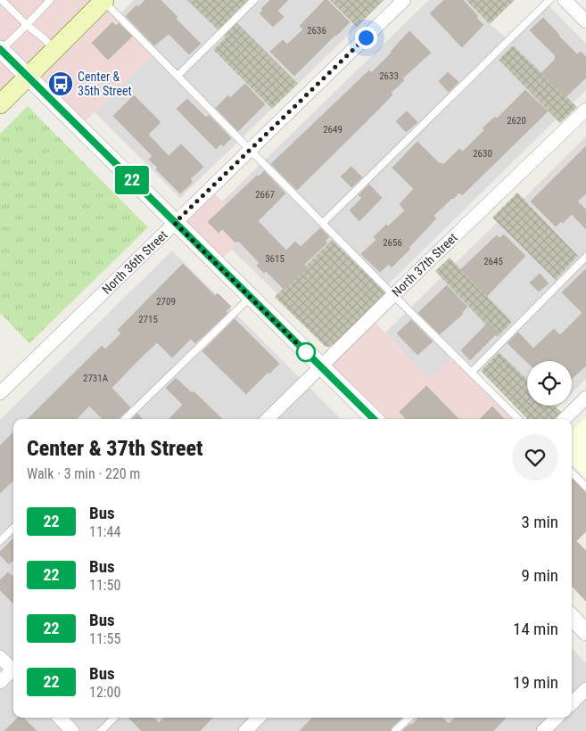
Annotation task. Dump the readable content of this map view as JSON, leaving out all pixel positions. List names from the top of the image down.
{
  "streets": {
    "street": ["North 36th Street", "North 37th Street"]
  },
  "places": {
    "bus stop": ["Center & 35th Street"]
  },
  "lines": ["bus line 22"],
  "house_numbers": [
    "2636",
    "2633",
    "2620",
    "2649",
    "2630",
    "2667",
    "2656",
    "3615",
    "2645",
    "2709",
    "2715",
    "2731A"
  ],
  "page": {
    "on_map": "22",
    "heading": ["Center & 37th Street", "Walk · 3 min · 220 m"],
    "list": [
      {
        "mark": "22",
        "name": "Bus",
        "note": "11:44",
        "value": "3 min"
      },
      {
        "mark": "22",
        "name": "Bus",
        "note": "11:50",
        "value": "9 min"
      },
      {
        "mark": "22",
        "name": "Bus",
        "note": "11:55",
        "value": "14 min"
      },
      {
        "mark": "22",
        "name": "Bus",
        "note": "12:00",
        "value": "19 min"
      }
    ]
  }
}
